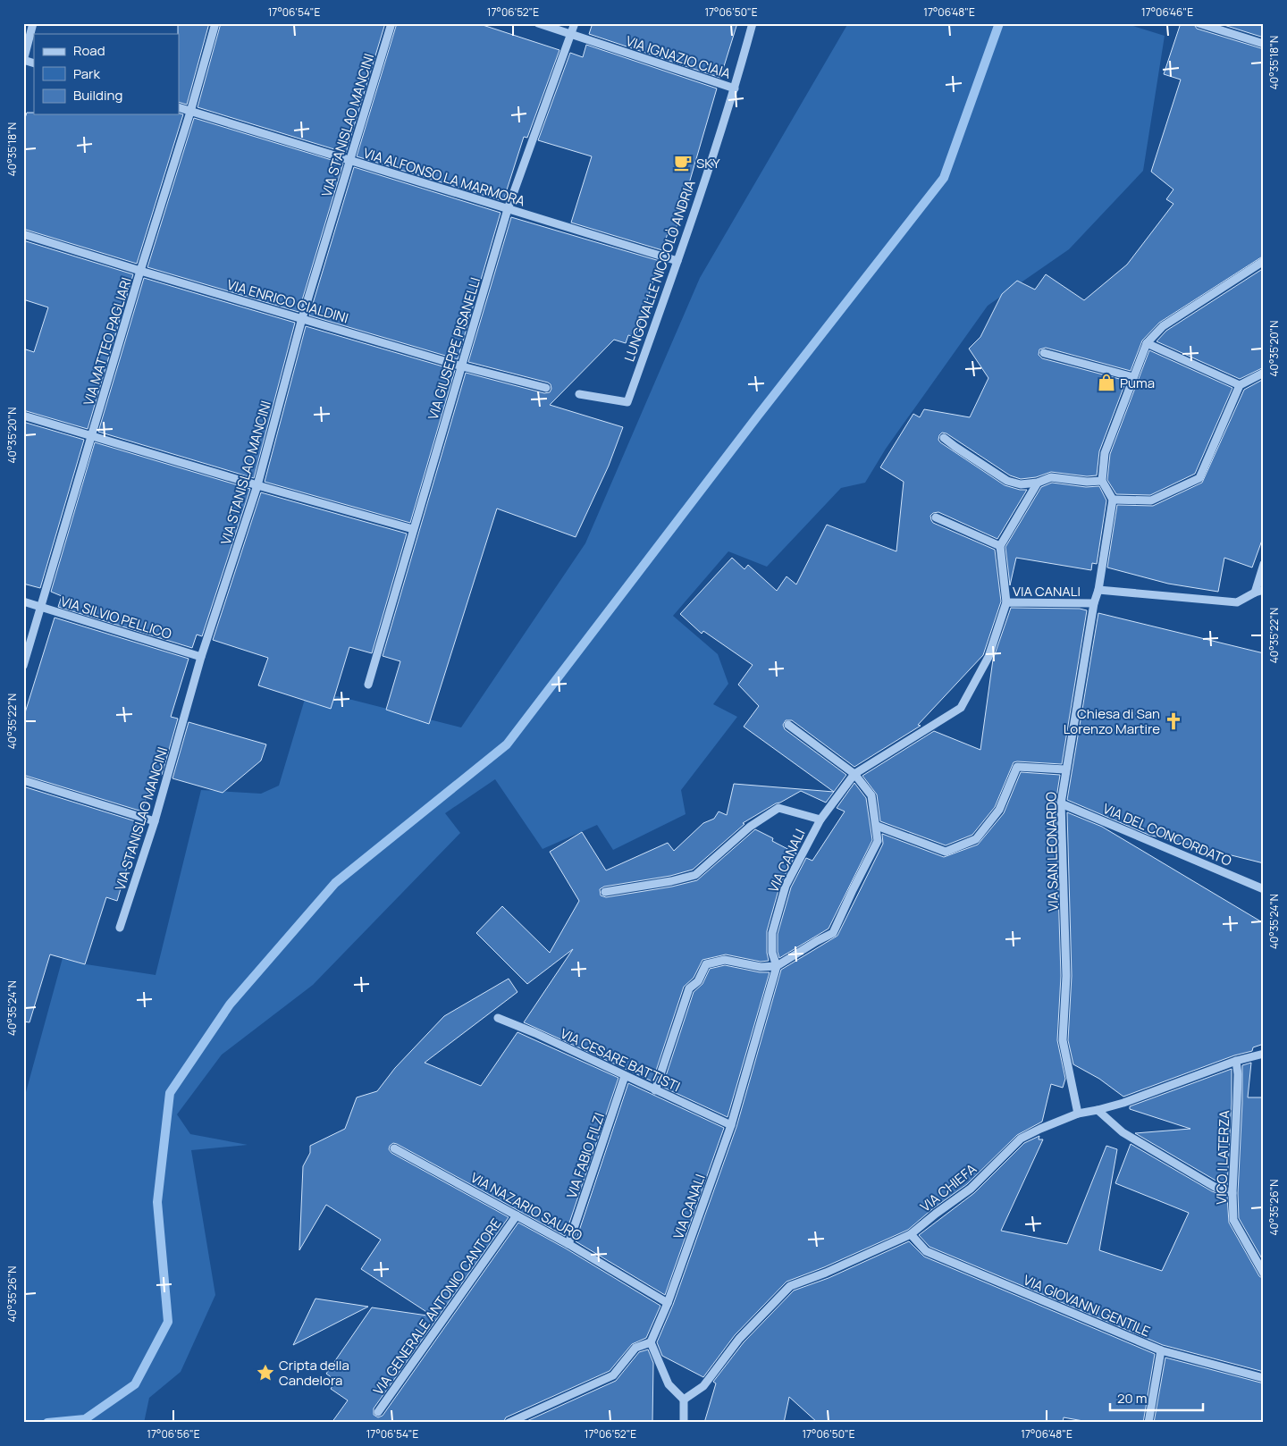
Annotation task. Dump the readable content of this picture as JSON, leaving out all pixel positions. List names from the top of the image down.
{
  "streets": {
    "street": [
      "VIA IGNAZIO CIAIA",
      "VIA STANISLAO MANCINI",
      "VIA ALFONSO LA MARMORA",
      "LUNGOVALLE NICCOLÒ ANDRIA",
      "VIA ENRICO CIALDINI",
      "VIA MATTEO PAGLIARI",
      "VIA GIUSEPPE PISANELLI",
      "VIA CANALI",
      "VIA SILVIO PELLICO",
      "VIA DEL CONCORDATO",
      "VIA SAN LEONARDO",
      "VIA CESARE BATTISTI",
      "VIA FABIO FILZI",
      "VICO I LATERZA",
      "VIA CHIEFA",
      "VIA NAZARIO SAURO",
      "VIA GIOVANNI GENTILE",
      "VIA GENERALE ANTONIO CANTORE"
    ]
  },
  "crossings": [
    ["VIA IGNAZIO CIAIA", "LUNGOVALLE NICCOLÒ ANDRIA"],
    ["VIA IGNAZIO CIAIA", "VIA GIUSEPPE PISANELLI"],
    ["VIA STANISLAO MANCINI", "VIA ALFONSO LA MARMORA"],
    ["VIA STANISLAO MANCINI", "VIA ENRICO CIALDINI"],
    ["VIA STANISLAO MANCINI", "VIA SILVIO PELLICO"],
    ["VIA ALFONSO LA MARMORA", "LUNGOVALLE NICCOLÒ ANDRIA"],
    ["VIA ALFONSO LA MARMORA", "VIA MATTEO PAGLIARI"],
    ["VIA ALFONSO LA MARMORA", "VIA GIUSEPPE PISANELLI"],
    ["VIA ENRICO CIALDINI", "VIA MATTEO PAGLIARI"],
    ["VIA ENRICO CIALDINI", "VIA GIUSEPPE PISANELLI"],
    ["VIA MATTEO PAGLIARI", "VIA SILVIO PELLICO"],
    ["VIA CANALI", "VIA SAN LEONARDO"],
    ["VIA CANALI", "VIA CESARE BATTISTI"],
    ["VIA CANALI", "VIA NAZARIO SAURO"],
    ["VIA DEL CONCORDATO", "VIA SAN LEONARDO"],
    ["VIA SAN LEONARDO", "VIA CHIEFA"],
    ["VIA CESARE BATTISTI", "VIA FABIO FILZI"],
    ["VIA FABIO FILZI", "VIA NAZARIO SAURO"],
    ["VICO I LATERZA", "VIA CHIEFA"],
    ["VIA CHIEFA", "VIA GIOVANNI GENTILE"],
    ["VIA NAZARIO SAURO", "VIA GENERALE ANTONIO CANTORE"]
  ],
  "places": {
    "cafe": ["SKY"],
    "shop": ["Puma"],
    "church": ["Chiesa di San Lorenzo Martire"],
    "place": ["Cripta della Candelora"]
  },
  "legend": ["Road", "Park", "Building"],
  "scale_bar": "20 m",
  "coordinates": [
    "17°06'54\"E",
    "17°06'52\"E",
    "17°06'50\"E",
    "17°06'48\"E",
    "17°06'46\"E",
    "40°35'18\"N",
    "40°35'20\"N",
    "40°35'22\"N",
    "40°35'24\"N",
    "40°35'26\"N",
    "17°06'56\"E"
  ]
}
